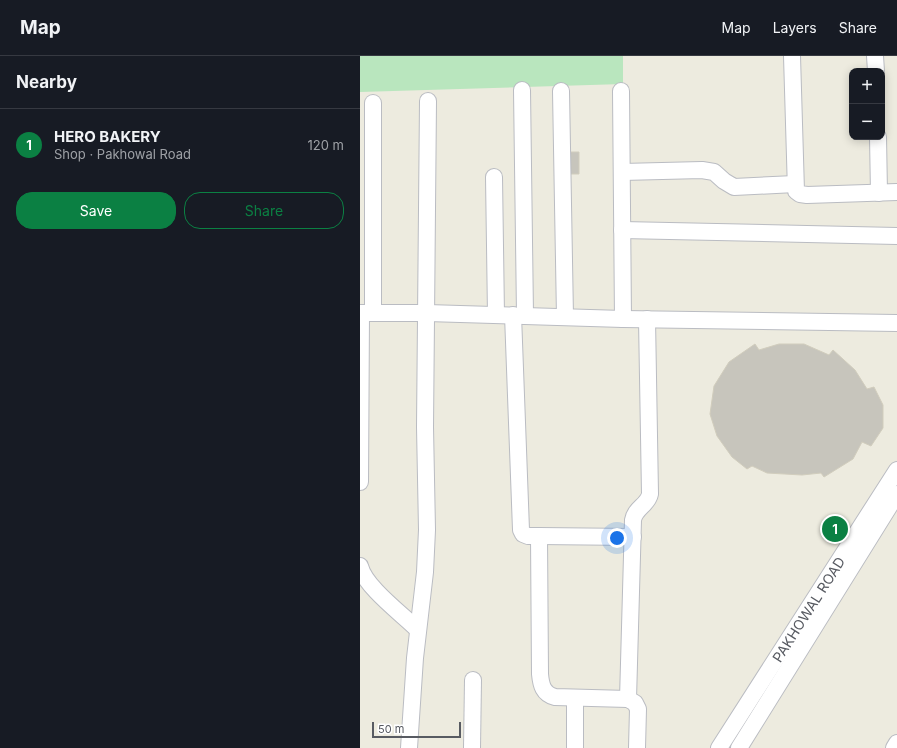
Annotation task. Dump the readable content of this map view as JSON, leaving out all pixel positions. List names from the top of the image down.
{
  "streets": {
    "street": ["PAKHOWAL ROAD"]
  },
  "scale_bar": "50 m",
  "page": {
    "header": "Map",
    "nav": ["Map", "Layers", "Share"],
    "heading": "Nearby",
    "map_buttons": ["+", "−"],
    "list": [
      {
        "mark": "1",
        "name": "HERO BAKERY",
        "note": "Shop · Pakhowal Road",
        "value": "120 m"
      }
    ],
    "buttons": ["Save", "Share"],
    "pins": "1",
    "scale": "50 m"
  }
}
